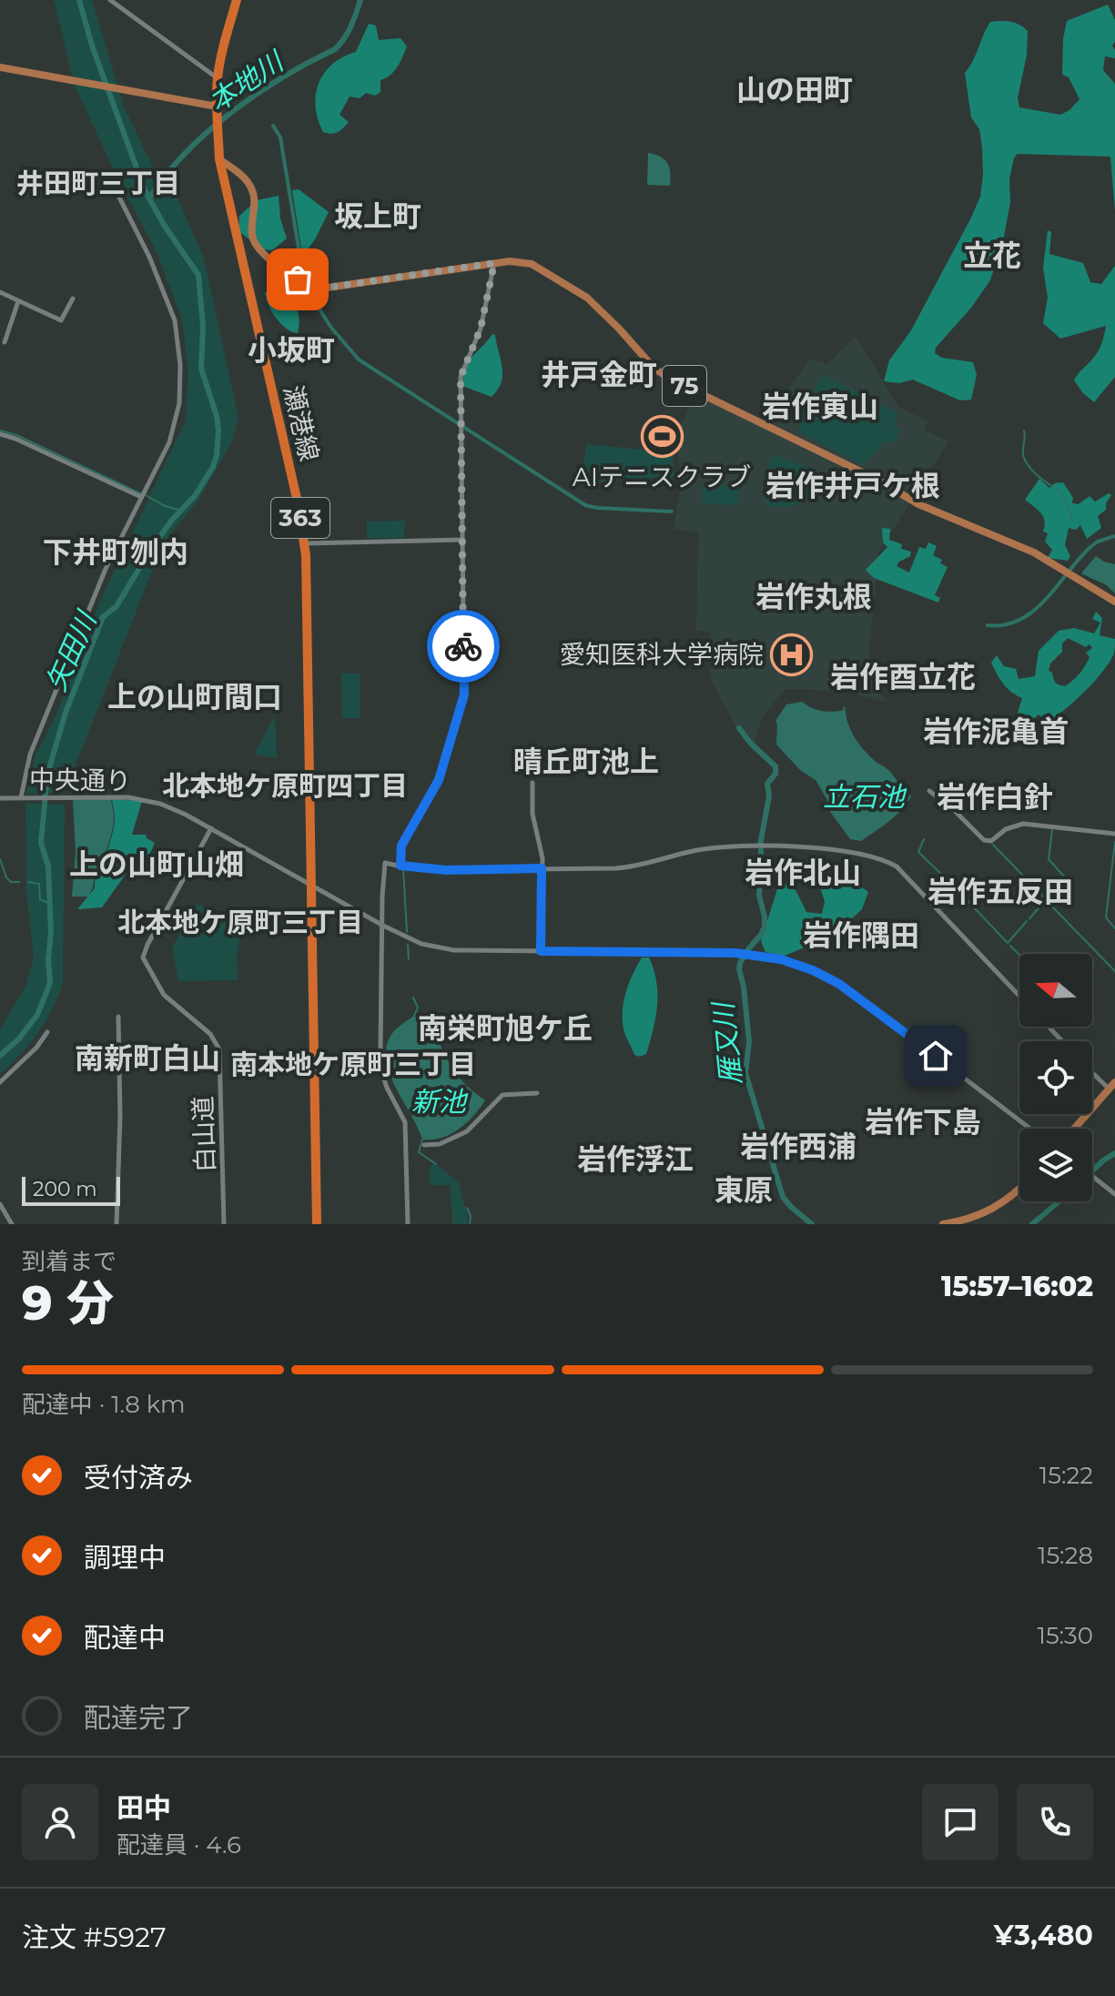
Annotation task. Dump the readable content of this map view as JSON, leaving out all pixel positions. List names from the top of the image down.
{
  "streets": {
    "highway": ["瀬港線", "363"],
    "main road": ["75"],
    "street": ["中央通り", "白山道"]
  },
  "crossings": [
    ["75", "瀬港線"],
    ["瀬港線", "363"],
    ["瀬港線", "中央通り"],
    ["中央通り", "白山道"]
  ],
  "districts": [
    "山の田町",
    "井田町三丁目",
    "坂上町",
    "立花",
    "小坂町",
    "井戸金町",
    "岩作寅山",
    "岩作井戸ケ根",
    "下井町刎内",
    "岩作丸根",
    "岩作酉立花",
    "上の山町間口",
    "岩作泥亀首",
    "晴丘町池上",
    "北本地ケ原町四丁目",
    "岩作白針",
    "上の山町山畑",
    "岩作北山",
    "岩作五反田",
    "北本地ケ原町三丁目",
    "岩作隅田",
    "南栄町旭ケ丘",
    "南新町白山",
    "南本地ケ原町三丁目",
    "岩作下島",
    "岩作西浦",
    "岩作浮江",
    "東原"
  ],
  "water": [
    "本地川",
    "矢田川",
    "立石池",
    "雁又川",
    "新池"
  ],
  "places": {
    "sports": ["AIテニスクラブ"],
    "hospital": ["愛知医科大学病院"]
  },
  "scale_bar": "200 m",
  "north": "left",
  "page": {
    "scale": "200 m",
    "heading": ["9 分", "到着まで", "15:57–16:02"],
    "panel": [
      "田中",
      "配達員 · 4.6",
      "注文 #5927",
      "¥3,480"
    ],
    "bar": "配達中 · 1.8 km",
    "list": [
      ["受付済み", "15:22"],
      ["調理中", "15:28"],
      ["配達中", "15:30"],
      "配達完了"
    ]
  }
}
